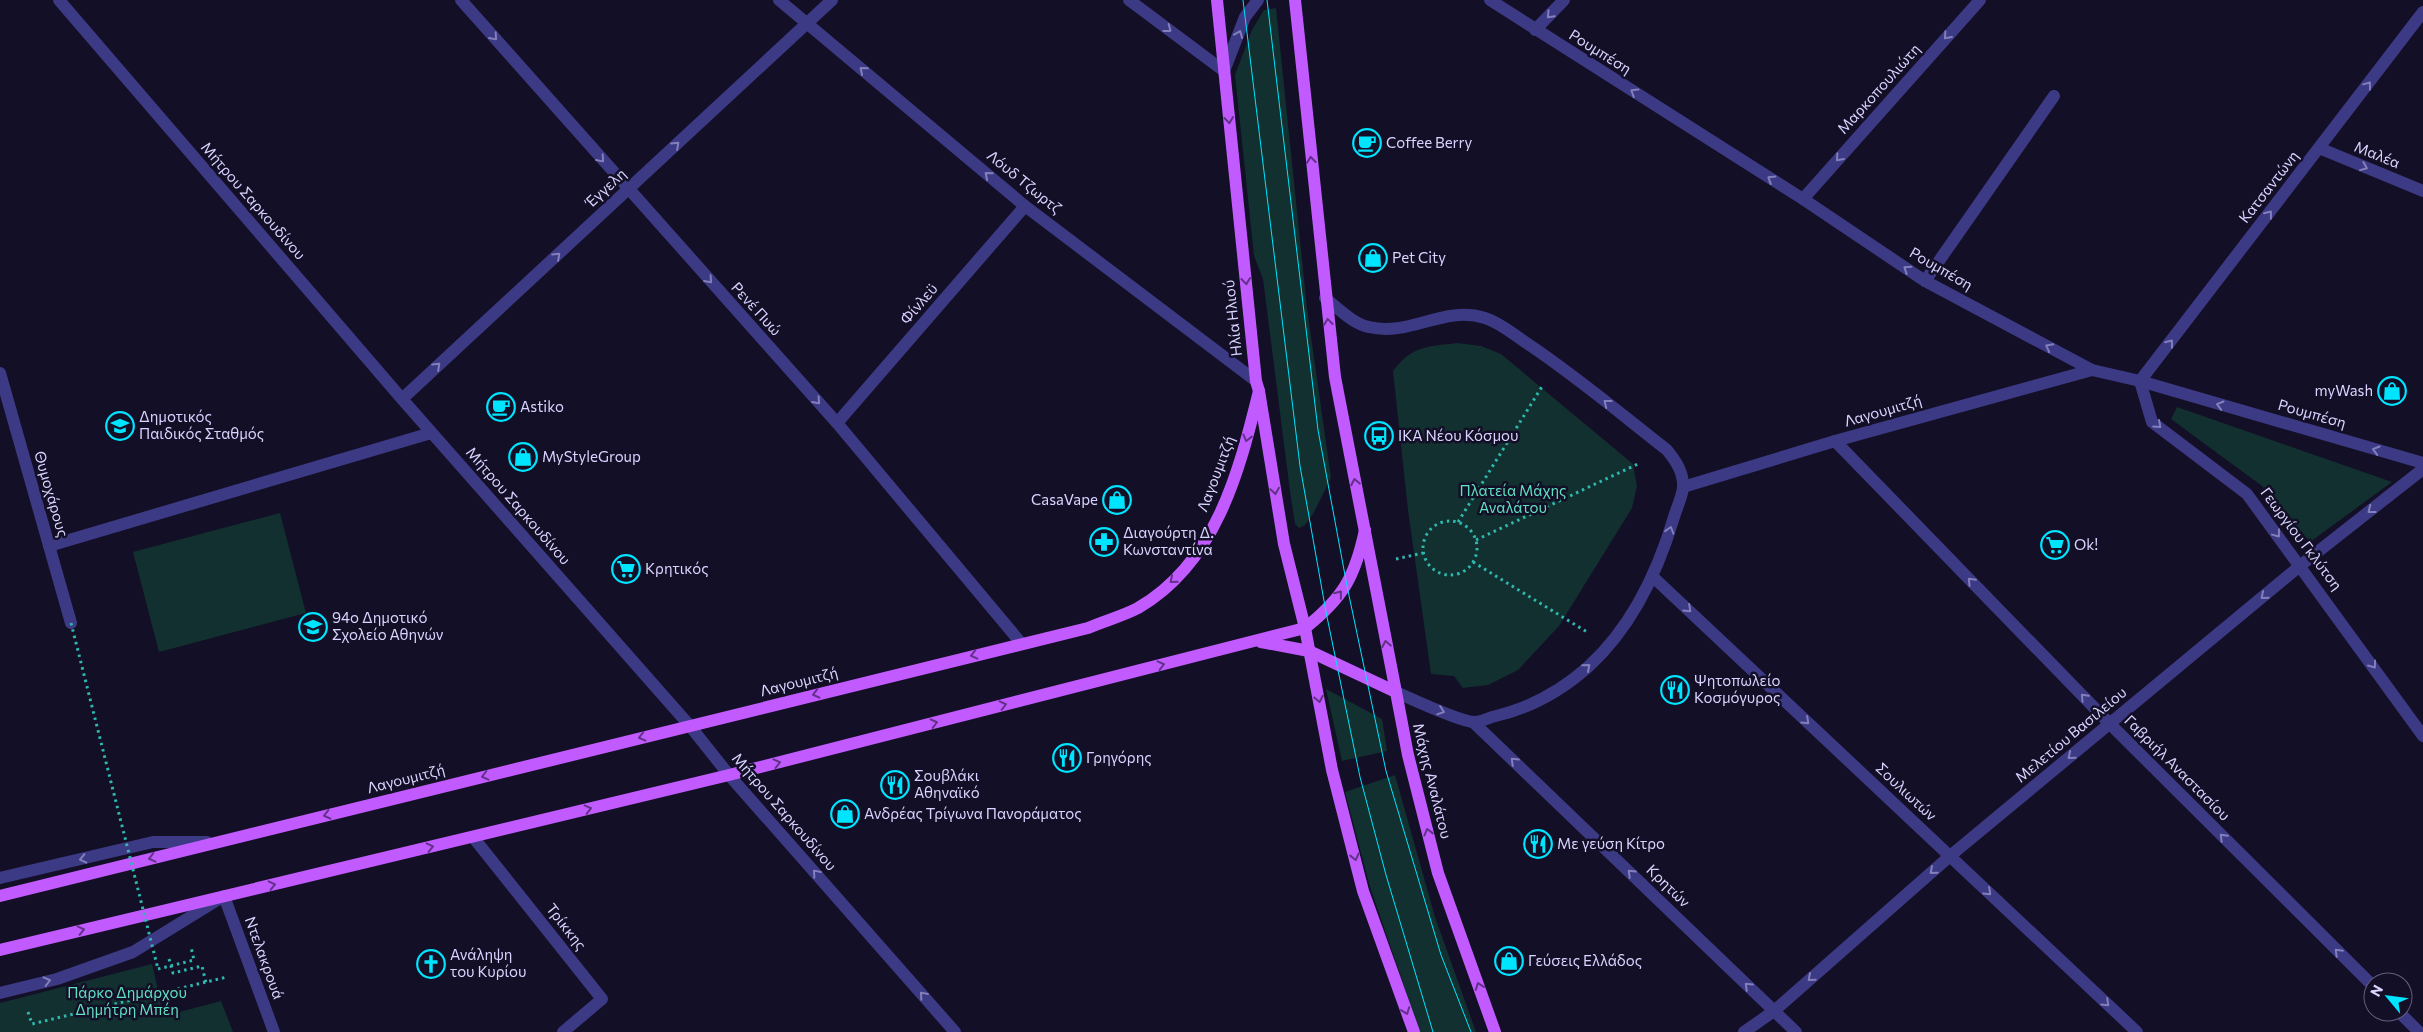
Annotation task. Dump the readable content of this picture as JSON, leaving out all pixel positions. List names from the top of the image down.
{
  "streets": {
    "main road": ["Ηλία Ηλιού", "Λαγουμιτζή", "Μάχης Αναλάτου"],
    "street": [
      "Ρουμπέση",
      "Μαρκοπουλιώτη",
      "Μαλέα",
      "Λόυδ Τζωρτζ",
      "Κατσαντώνη",
      "Έγγελη",
      "Μήτρου Σαρκουδίνου",
      "Φίνλεϋ",
      "Ρενέ Πυώ",
      "Θυμοχάρους",
      "Γεωργίου Γκλύτση",
      "Μελετίου Βασιλείου",
      "Γαβριήλ Αναστασίου",
      "Σουλιωτών",
      "Κρητών",
      "Τρίκκης",
      "Ντελακρουά"
    ]
  },
  "crossings": [
    ["Ρουμπέση", "Μαρκοπουλιώτη"],
    ["Ρουμπέση", "Κατσαντώνη"],
    ["Ρουμπέση", "Λαγουμιτζή"],
    ["Ρουμπέση", "Γεωργίου Γκλύτση"],
    ["Μαλέα", "Κατσαντώνη"],
    ["Λόυδ Τζωρτζ", "Έγγελη"],
    ["Λόυδ Τζωρτζ", "Φίνλεϋ"],
    ["Λόυδ Τζωρτζ", "Ηλία Ηλιού"],
    ["Λόυδ Τζωρτζ", "Λαγουμιτζή"],
    ["Κατσαντώνη", "Γεωργίου Γκλύτση"],
    ["Έγγελη", "Μήτρου Σαρκουδίνου"],
    ["Έγγελη", "Ρενέ Πυώ"],
    ["Μήτρου Σαρκουδίνου", "Λαγουμιτζή"],
    ["Φίνλεϋ", "Ρενέ Πυώ"],
    ["Ρενέ Πυώ", "Λαγουμιτζή"],
    ["Ηλία Ηλιού", "Λαγουμιτζή"],
    ["Λαγουμιτζή", "Γαβριήλ Αναστασίου"],
    ["Γεωργίου Γκλύτση", "Μελετίου Βασιλείου"],
    ["Μελετίου Βασιλείου", "Γαβριήλ Αναστασίου"],
    ["Μελετίου Βασιλείου", "Σουλιωτών"],
    ["Μελετίου Βασιλείου", "Κρητών"]
  ],
  "one_way": [
    "Ρουμπέση",
    "Μαρκοπουλιώτη",
    "Μαλέα",
    "Λόυδ Τζωρτζ",
    "Κατσαντώνη",
    "Έγγελη",
    "Ρενέ Πυώ",
    "Γεωργίου Γκλύτση",
    "Μελετίου Βασιλείου",
    "Γαβριήλ Αναστασίου",
    "Σουλιωτών",
    "Κρητών"
  ],
  "parks": ["Πλατεία Μάχης Αναλάτου", "Πάρκο Δημάρχου Δημήτρη Μπέη"],
  "places": {
    "cafe": ["Coffee Berry", "Astiko"],
    "shop": [
      "Pet City",
      "myWash",
      "MyStyleGroup",
      "CasaVape",
      "Ανδρέας Τρίγωνα Πανοράματος",
      "Γεύσεις Ελλάδος"
    ],
    "school or university": ["Δημοτικός Παιδικός Σταθμός", "94ο Δημοτικό Σχολείο Αθηνών"],
    "bus stop": ["ΙΚΑ Νέου Κόσμου"],
    "pharmacy": ["Διαγούρτη Δ. Κωνσταντίνα"],
    "supermarket": ["Ok!", "Κρητικός"],
    "restaurant": [
      "Ψητοπωλείο Κοσμόγυρος",
      "Γρηγόρης",
      "Σουβλάκι Αθηναϊκό",
      "Με γεύση Κίτρο"
    ],
    "church": ["Ανάληψη του Κυρίου"]
  },
  "north": "top left"
}
